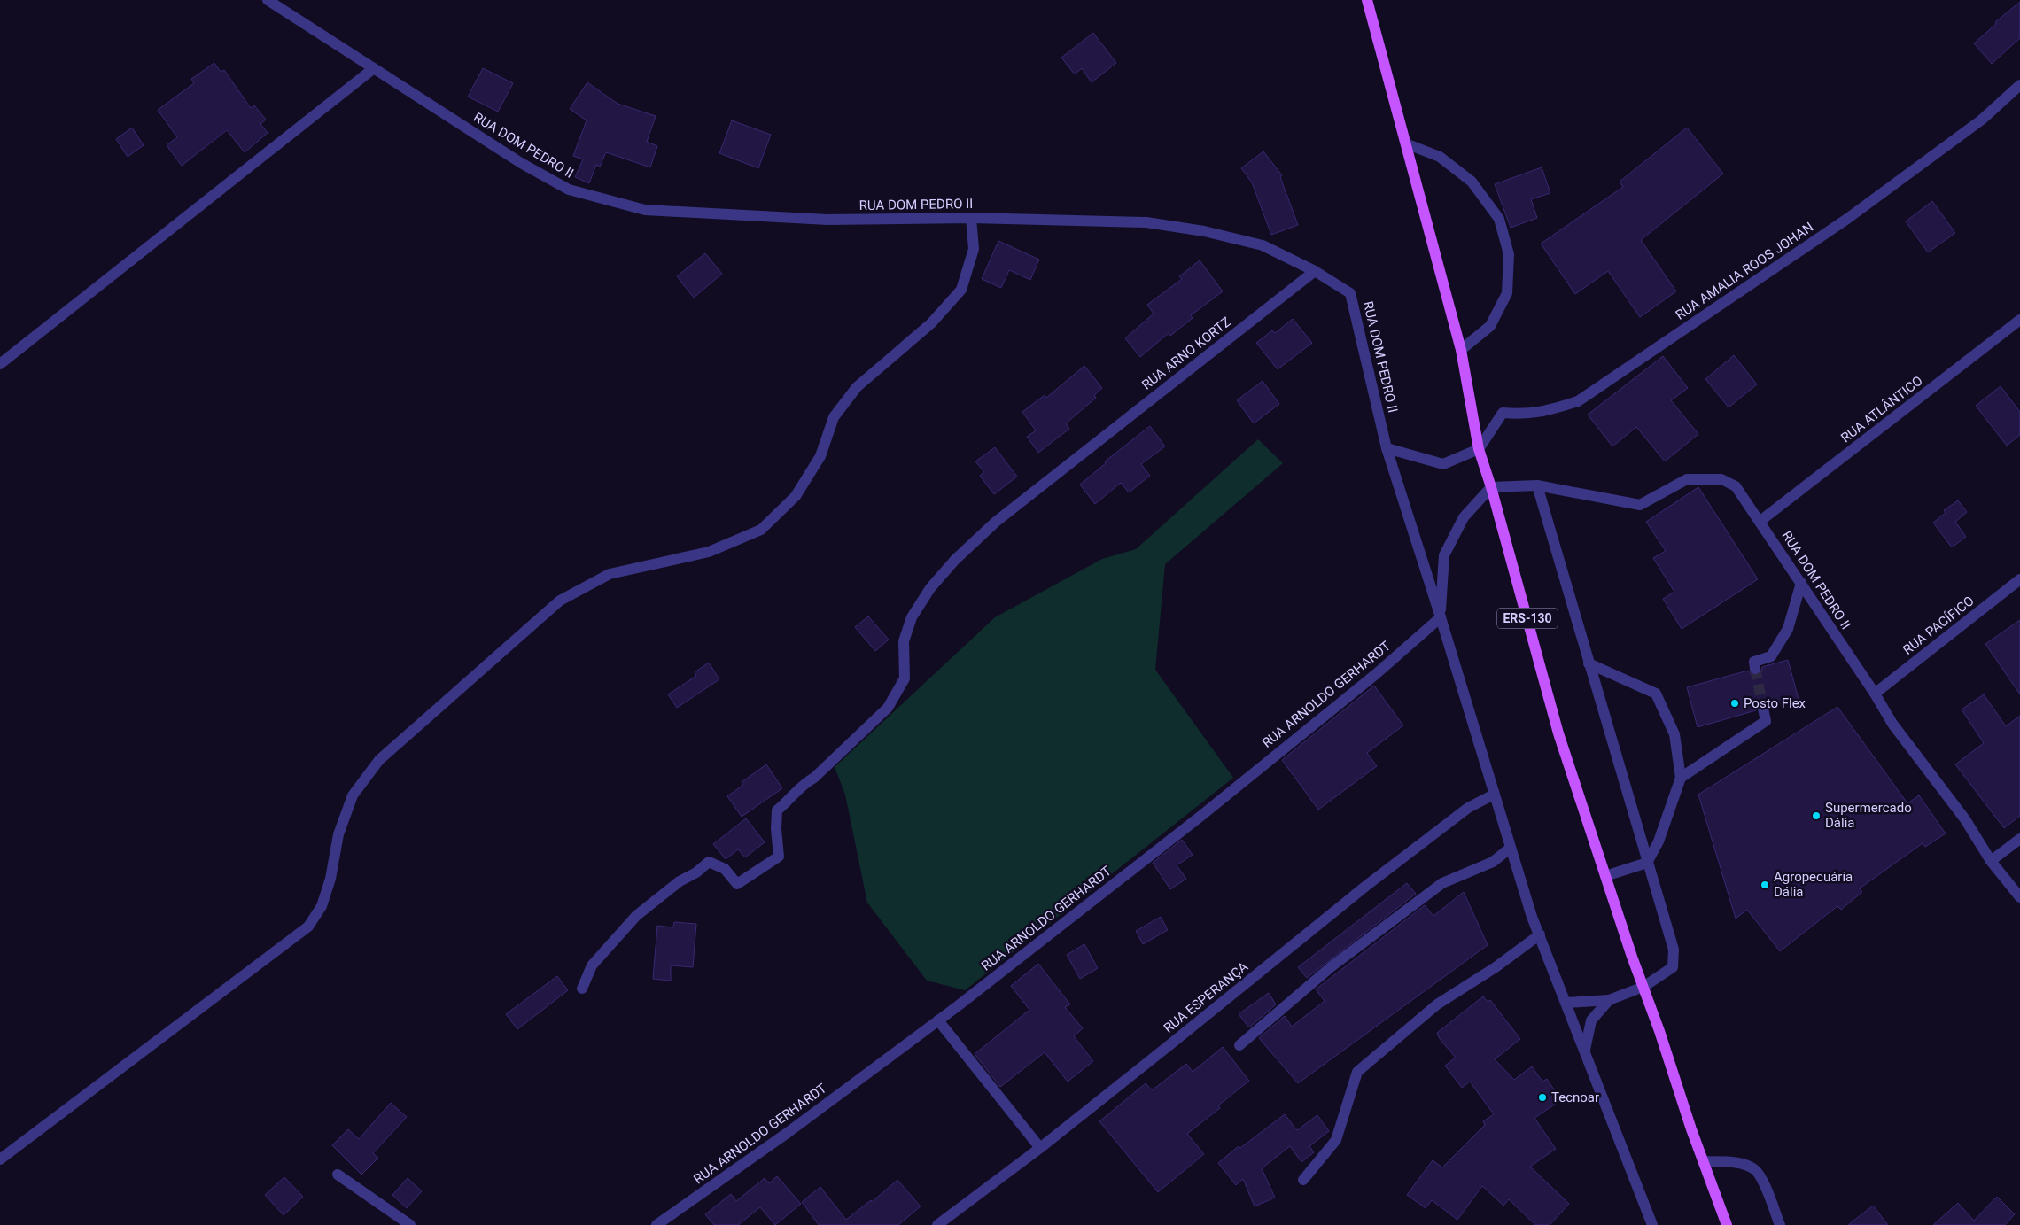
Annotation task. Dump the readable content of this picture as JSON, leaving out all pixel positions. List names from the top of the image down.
{
  "streets": {
    "main road": ["ERS-130"],
    "street": [
      "RUA DOM PEDRO II",
      "RUA AMALIA ROOS JOHAN",
      "RUA ARNO KORTZ",
      "RUA ATLÂNTICO",
      "RUA PACÍFICO",
      "RUA ARNOLDO GERHARDT",
      "RUA ESPERANÇA"
    ]
  },
  "crossings": [
    ["RUA DOM PEDRO II", "RUA ARNO KORTZ"],
    ["RUA DOM PEDRO II", "RUA ATLÂNTICO"],
    ["RUA DOM PEDRO II", "ERS-130"],
    ["RUA DOM PEDRO II", "RUA PACÍFICO"],
    ["RUA DOM PEDRO II", "RUA ARNOLDO GERHARDT"],
    ["RUA DOM PEDRO II", "RUA ESPERANÇA"],
    ["RUA AMALIA ROOS JOHAN", "ERS-130"]
  ],
  "places": [
    "Posto Flex",
    "Supermercado Dália",
    "Agropecuária Dália",
    "Tecnoar"
  ]
}
